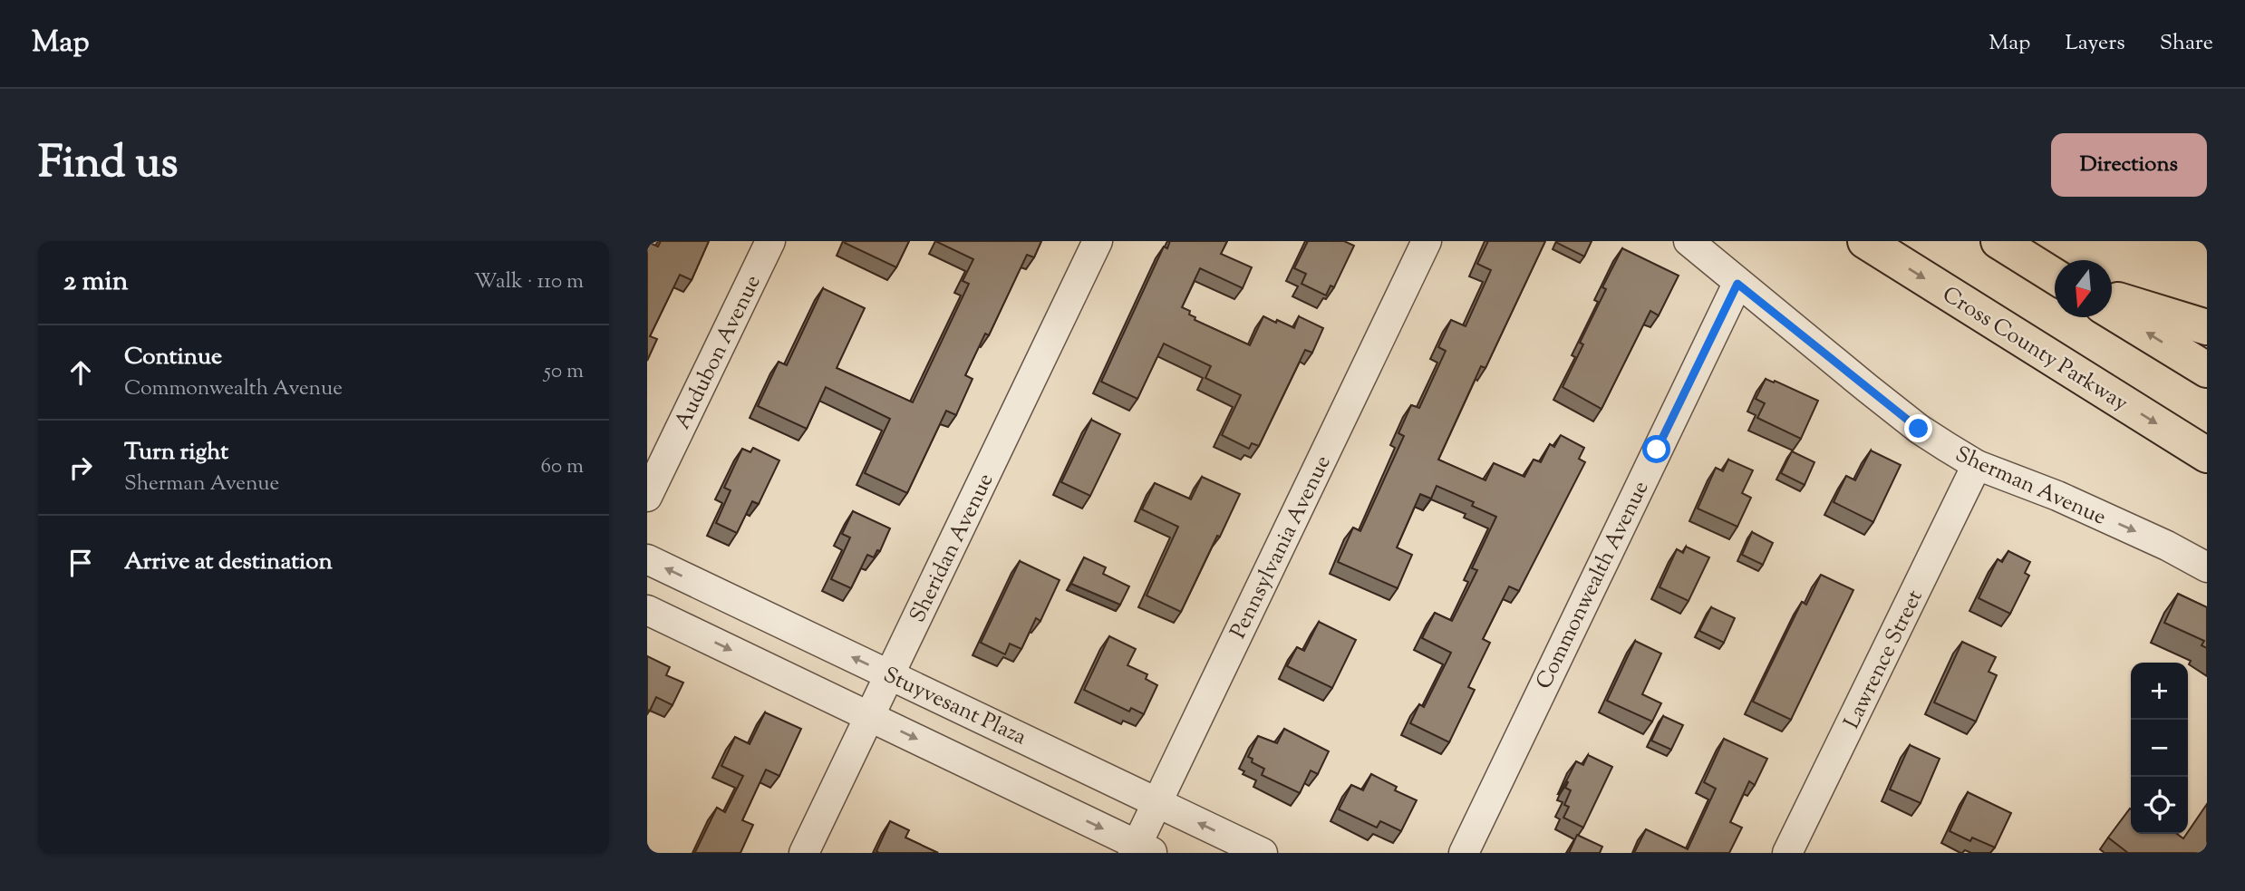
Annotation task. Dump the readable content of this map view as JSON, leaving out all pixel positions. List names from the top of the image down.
{
  "streets": {
    "highway": ["Cross County Parkway"],
    "street": [
      "Audubon Avenue",
      "Sherman Avenue",
      "Pennsylvania Avenue",
      "Sheridan Avenue",
      "Commonwealth Avenue",
      "Lawrence Street",
      "Stuyvesant Plaza"
    ]
  },
  "crossings": [
    ["Sherman Avenue", "Commonwealth Avenue"],
    ["Sherman Avenue", "Lawrence Street"],
    ["Pennsylvania Avenue", "Stuyvesant Plaza"],
    ["Sheridan Avenue", "Stuyvesant Plaza"]
  ],
  "one_way": ["Sherman Avenue"],
  "north": "bottom",
  "page": {
    "header": "Map",
    "nav": ["Map", "Layers", "Share"],
    "title": "Find us",
    "buttons": "Directions",
    "heading": ["2 min", "Walk · 110 m"],
    "list": [
      ["Continue", "Commonwealth Avenue", "50 m"],
      ["Turn right", "Sherman Avenue", "60 m"],
      "Arrive at destination"
    ],
    "map_buttons": ["+", "−"]
  }
}
